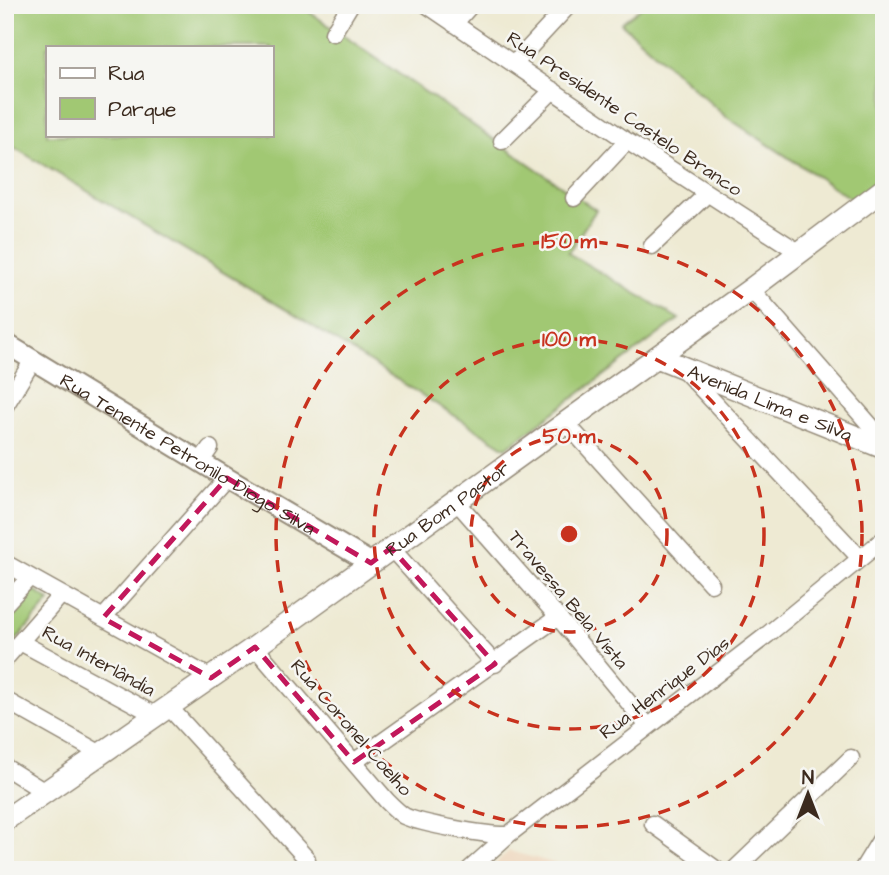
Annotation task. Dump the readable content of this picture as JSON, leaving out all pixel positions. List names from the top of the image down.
{
  "streets": {
    "main road": ["Avenida Lima e Silva", "Rua Bom Pastor"],
    "street": [
      "Rua Presidente Castelo Branco",
      "Rua Tenente Petronilo Diogo Silva",
      "Travessa Bela Vista",
      "Rua Interlândia",
      "Rua Henrique Dias",
      "Rua Coronel Coelho"
    ]
  },
  "crossings": [
    ["Rua Presidente Castelo Branco", "Rua Bom Pastor"],
    ["Avenida Lima e Silva", "Rua Bom Pastor"],
    ["Rua Tenente Petronilo Diogo Silva", "Rua Bom Pastor"],
    ["Rua Bom Pastor", "Travessa Bela Vista"],
    ["Rua Bom Pastor", "Rua Interlândia"],
    ["Rua Bom Pastor", "Rua Coronel Coelho"],
    ["Travessa Bela Vista", "Rua Henrique Dias"],
    ["Rua Henrique Dias", "Rua Coronel Coelho"]
  ],
  "legend": ["Rua", "Parque"],
  "north": "top",
  "rings": ["150 m", "100 m", "50 m"]
}
